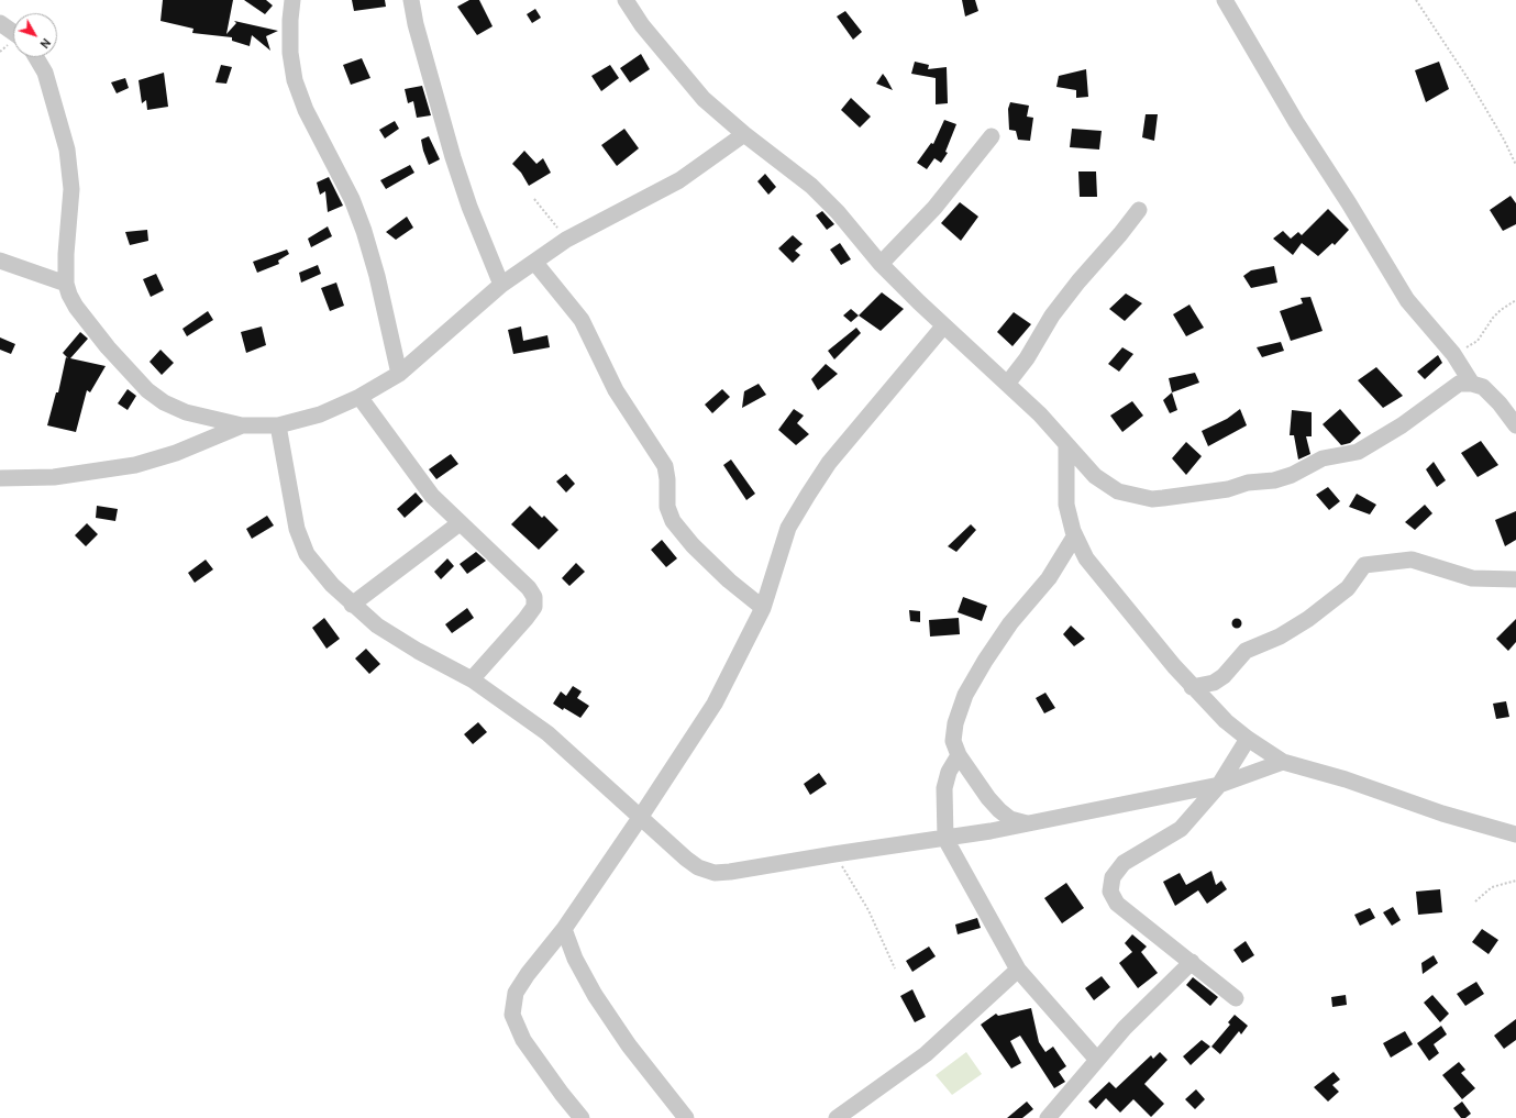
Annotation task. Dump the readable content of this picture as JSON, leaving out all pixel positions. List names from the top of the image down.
{
  "north": "bottom right"
}
